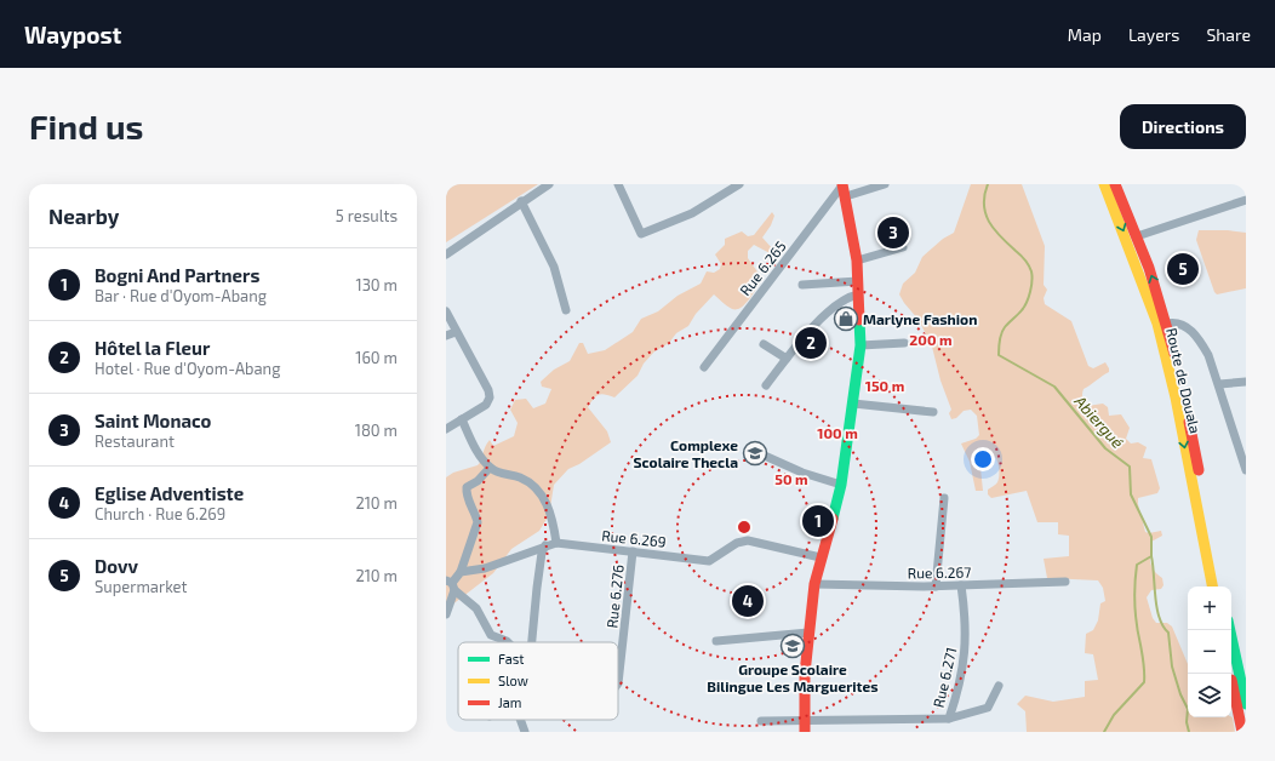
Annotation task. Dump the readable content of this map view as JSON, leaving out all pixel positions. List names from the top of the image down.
{
  "streets": {
    "main road": ["Route de Douala"],
    "street": [
      "Rue 6.265",
      "Rue 6.269",
      "Rue 6.267",
      "Rue 6.276",
      "Rue 6.271"
    ]
  },
  "crossings": [
    ["Rue 6.269", "Rue 6.276"],
    ["Rue 6.267", "Rue 6.271"]
  ],
  "water": ["Abiergué"],
  "places": {
    "shop": ["Marlyne Fashion"],
    "school or university": ["Complexe Scolaire Thecla", "Groupe Scolaire Bilingue Les Marguerites"]
  },
  "legend": ["Fast", "Slow", "Jam"],
  "page": {
    "header": "Waypost",
    "nav": ["Map", "Layers", "Share"],
    "buttons": "Directions",
    "title": "Find us",
    "heading": ["Nearby", "5 results"],
    "pins": [
      "3",
      "5",
      "2",
      "1",
      "4"
    ],
    "list": [
      {
        "mark": "1",
        "name": "Bogni And Partners",
        "note": "Bar · Rue d'Oyom-Abang",
        "value": "130 m"
      },
      {
        "mark": "2",
        "name": "Hôtel la Fleur",
        "note": "Hotel · Rue d'Oyom-Abang",
        "value": "160 m"
      },
      {
        "mark": "3",
        "name": "Saint Monaco",
        "note": "Restaurant",
        "value": "180 m"
      },
      {
        "mark": "4",
        "name": "Eglise Adventiste",
        "note": "Church · Rue 6.269",
        "value": "210 m"
      },
      {
        "mark": "5",
        "name": "Dovv",
        "note": "Supermarket",
        "value": "210 m"
      }
    ],
    "map_buttons": ["+", "−"]
  },
  "rings": [
    "200 m",
    "150 m",
    "100 m",
    "50 m"
  ]
}
